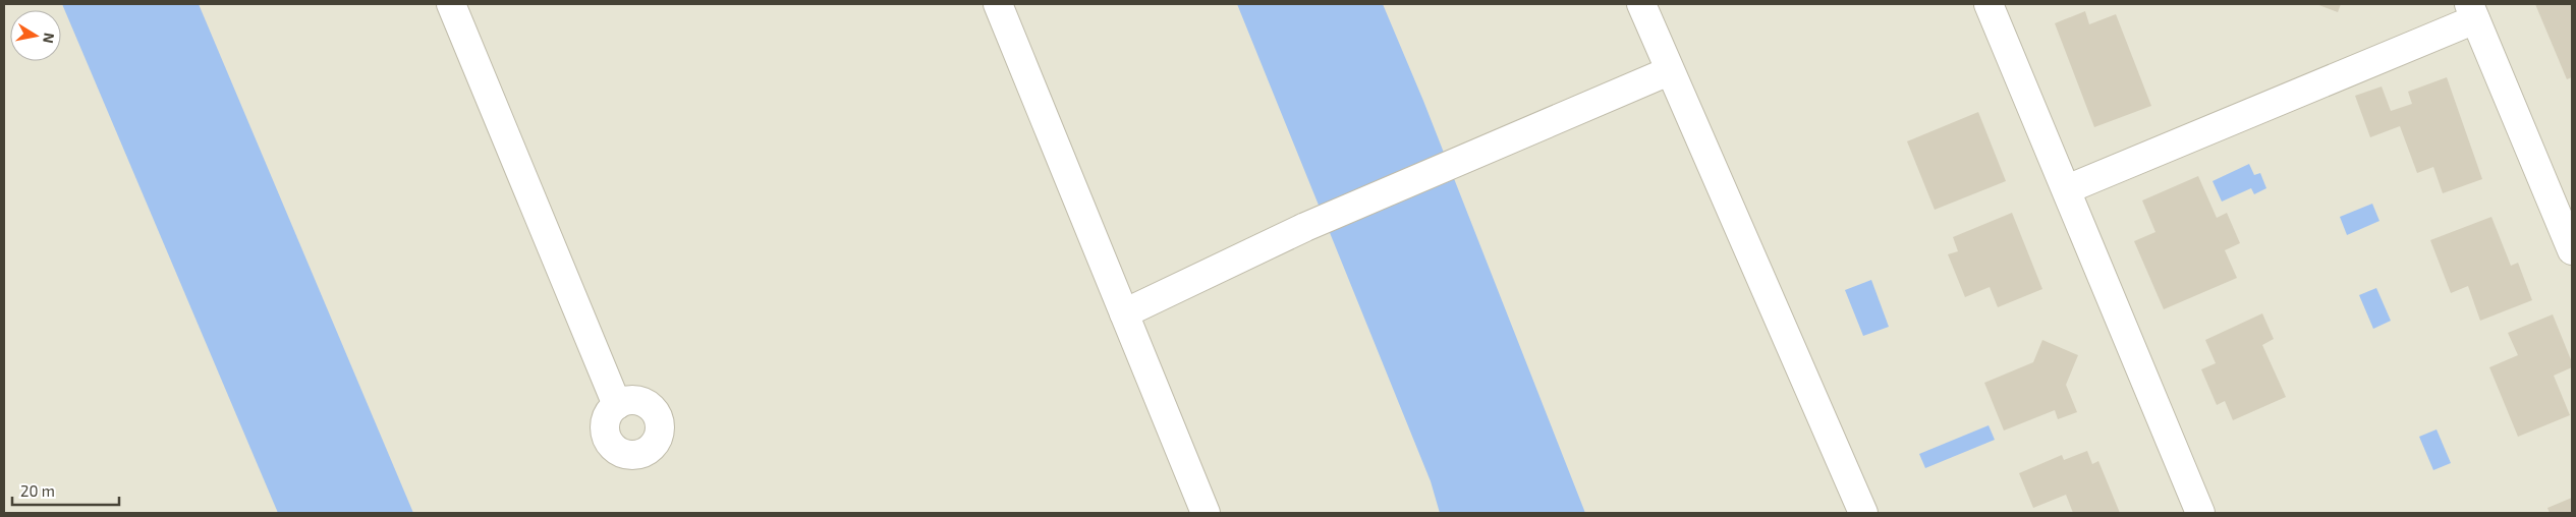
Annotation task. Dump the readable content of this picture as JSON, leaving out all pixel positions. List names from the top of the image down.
{
  "scale_bar": "20 m",
  "north": "right"
}
